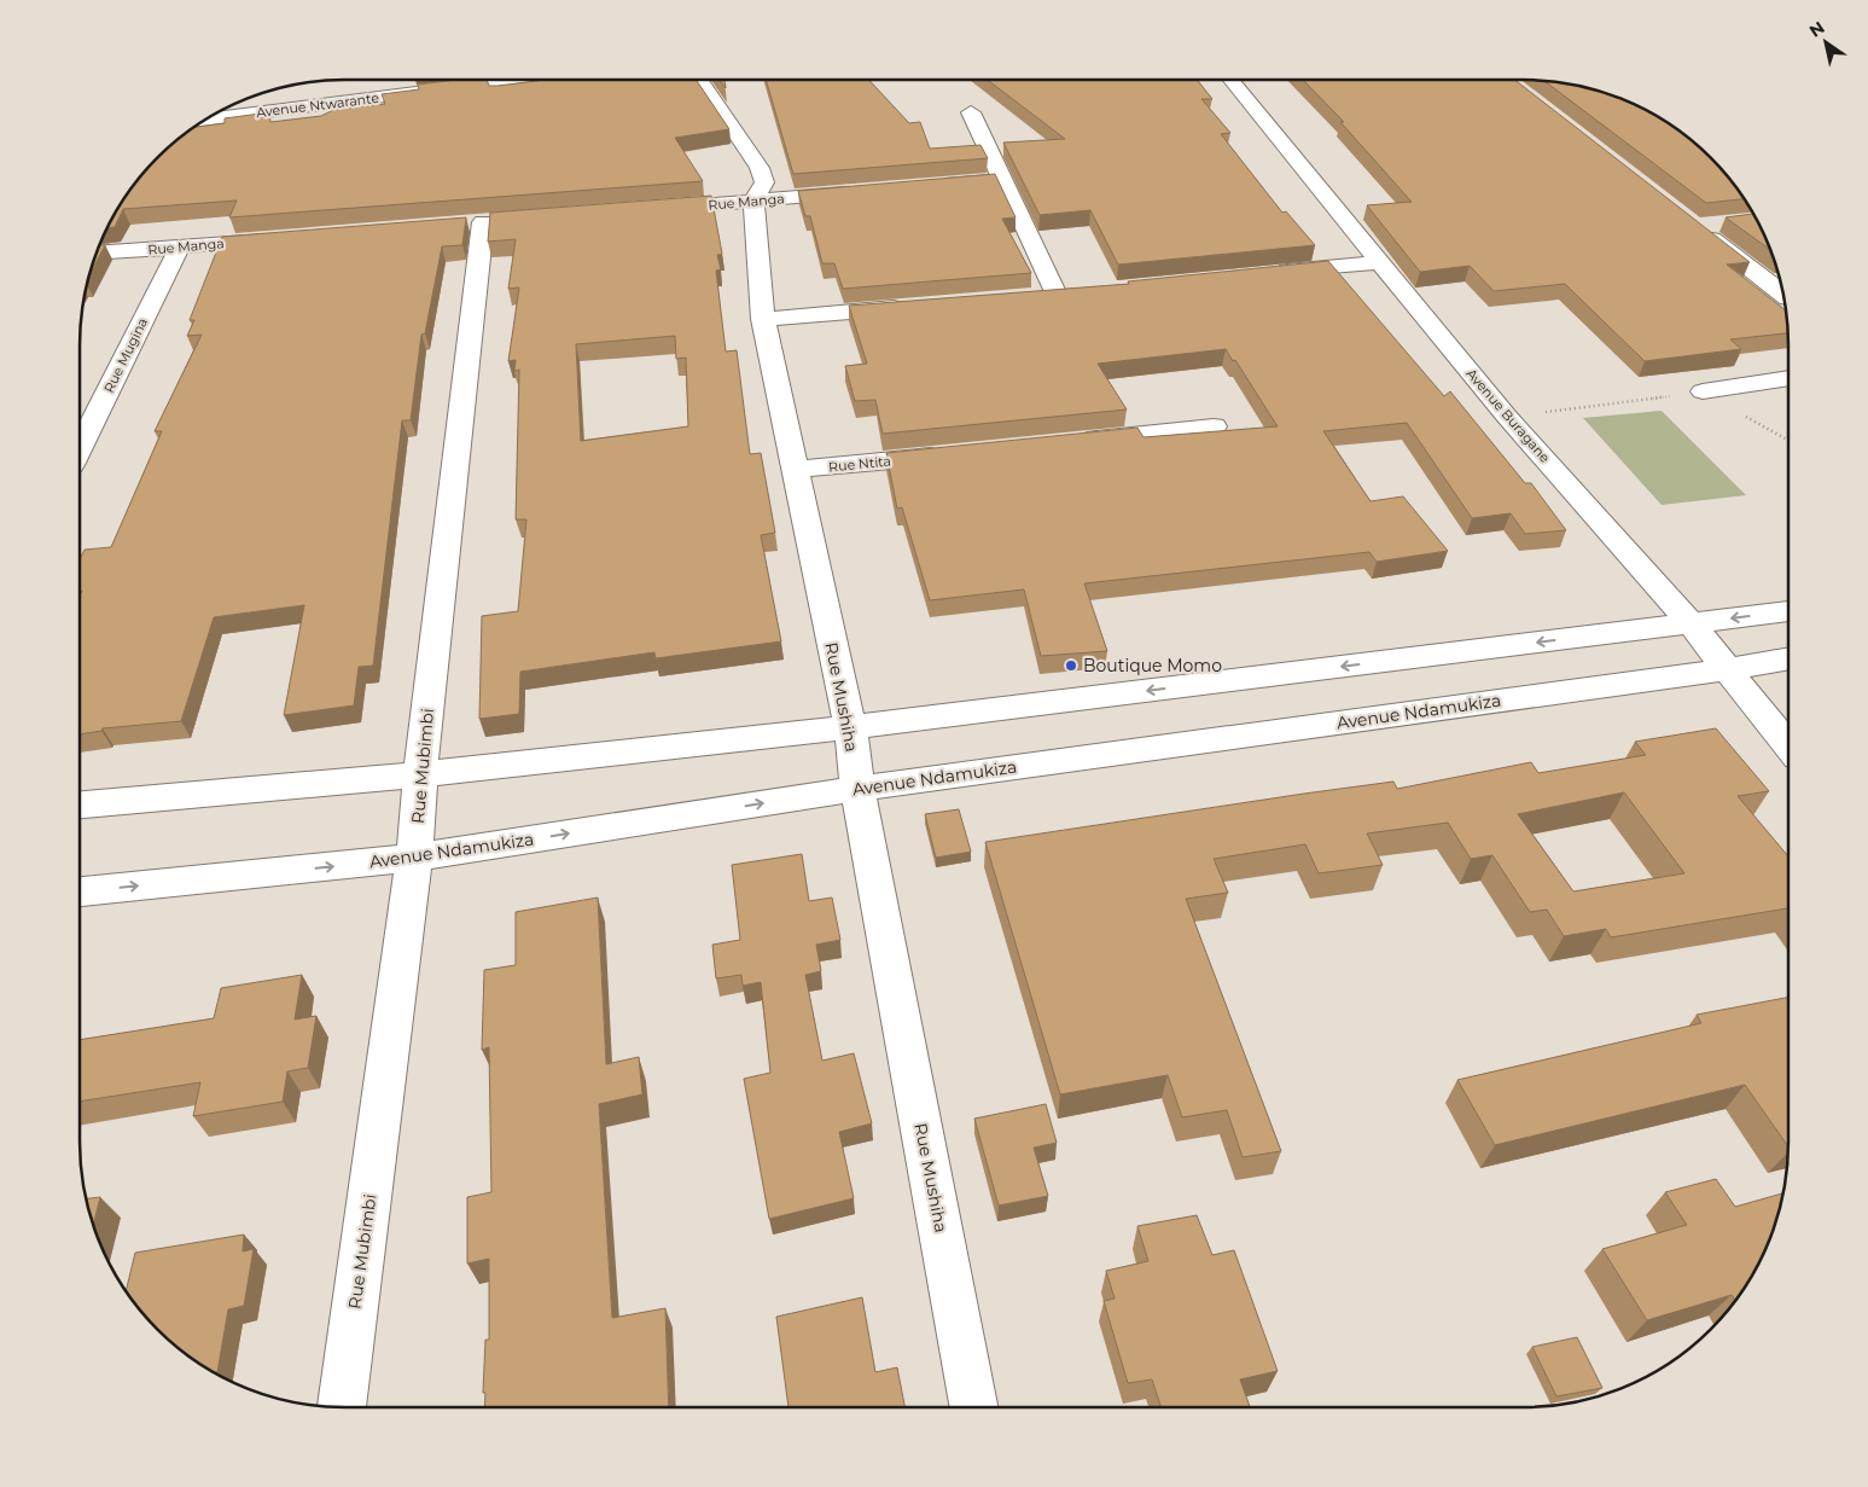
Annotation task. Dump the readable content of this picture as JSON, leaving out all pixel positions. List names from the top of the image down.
{
  "streets": {
    "street": [
      "Avenue Ntwarante",
      "Rue Manga",
      "Rue Mugina",
      "Avenue Buragane",
      "Rue Ntita",
      "Rue Mushiha",
      "Avenue Ndamukiza",
      "Rue Mubimbi"
    ]
  },
  "crossings": [
    ["Rue Manga", "Rue Mugina"],
    ["Rue Manga", "Rue Mushiha"],
    ["Avenue Buragane", "Avenue Ndamukiza"],
    ["Rue Ntita", "Rue Mushiha"],
    ["Rue Mushiha", "Avenue Ndamukiza"],
    ["Avenue Ndamukiza", "Rue Mubimbi"]
  ],
  "places": ["Boutique Momo"],
  "north": "top left"
}
